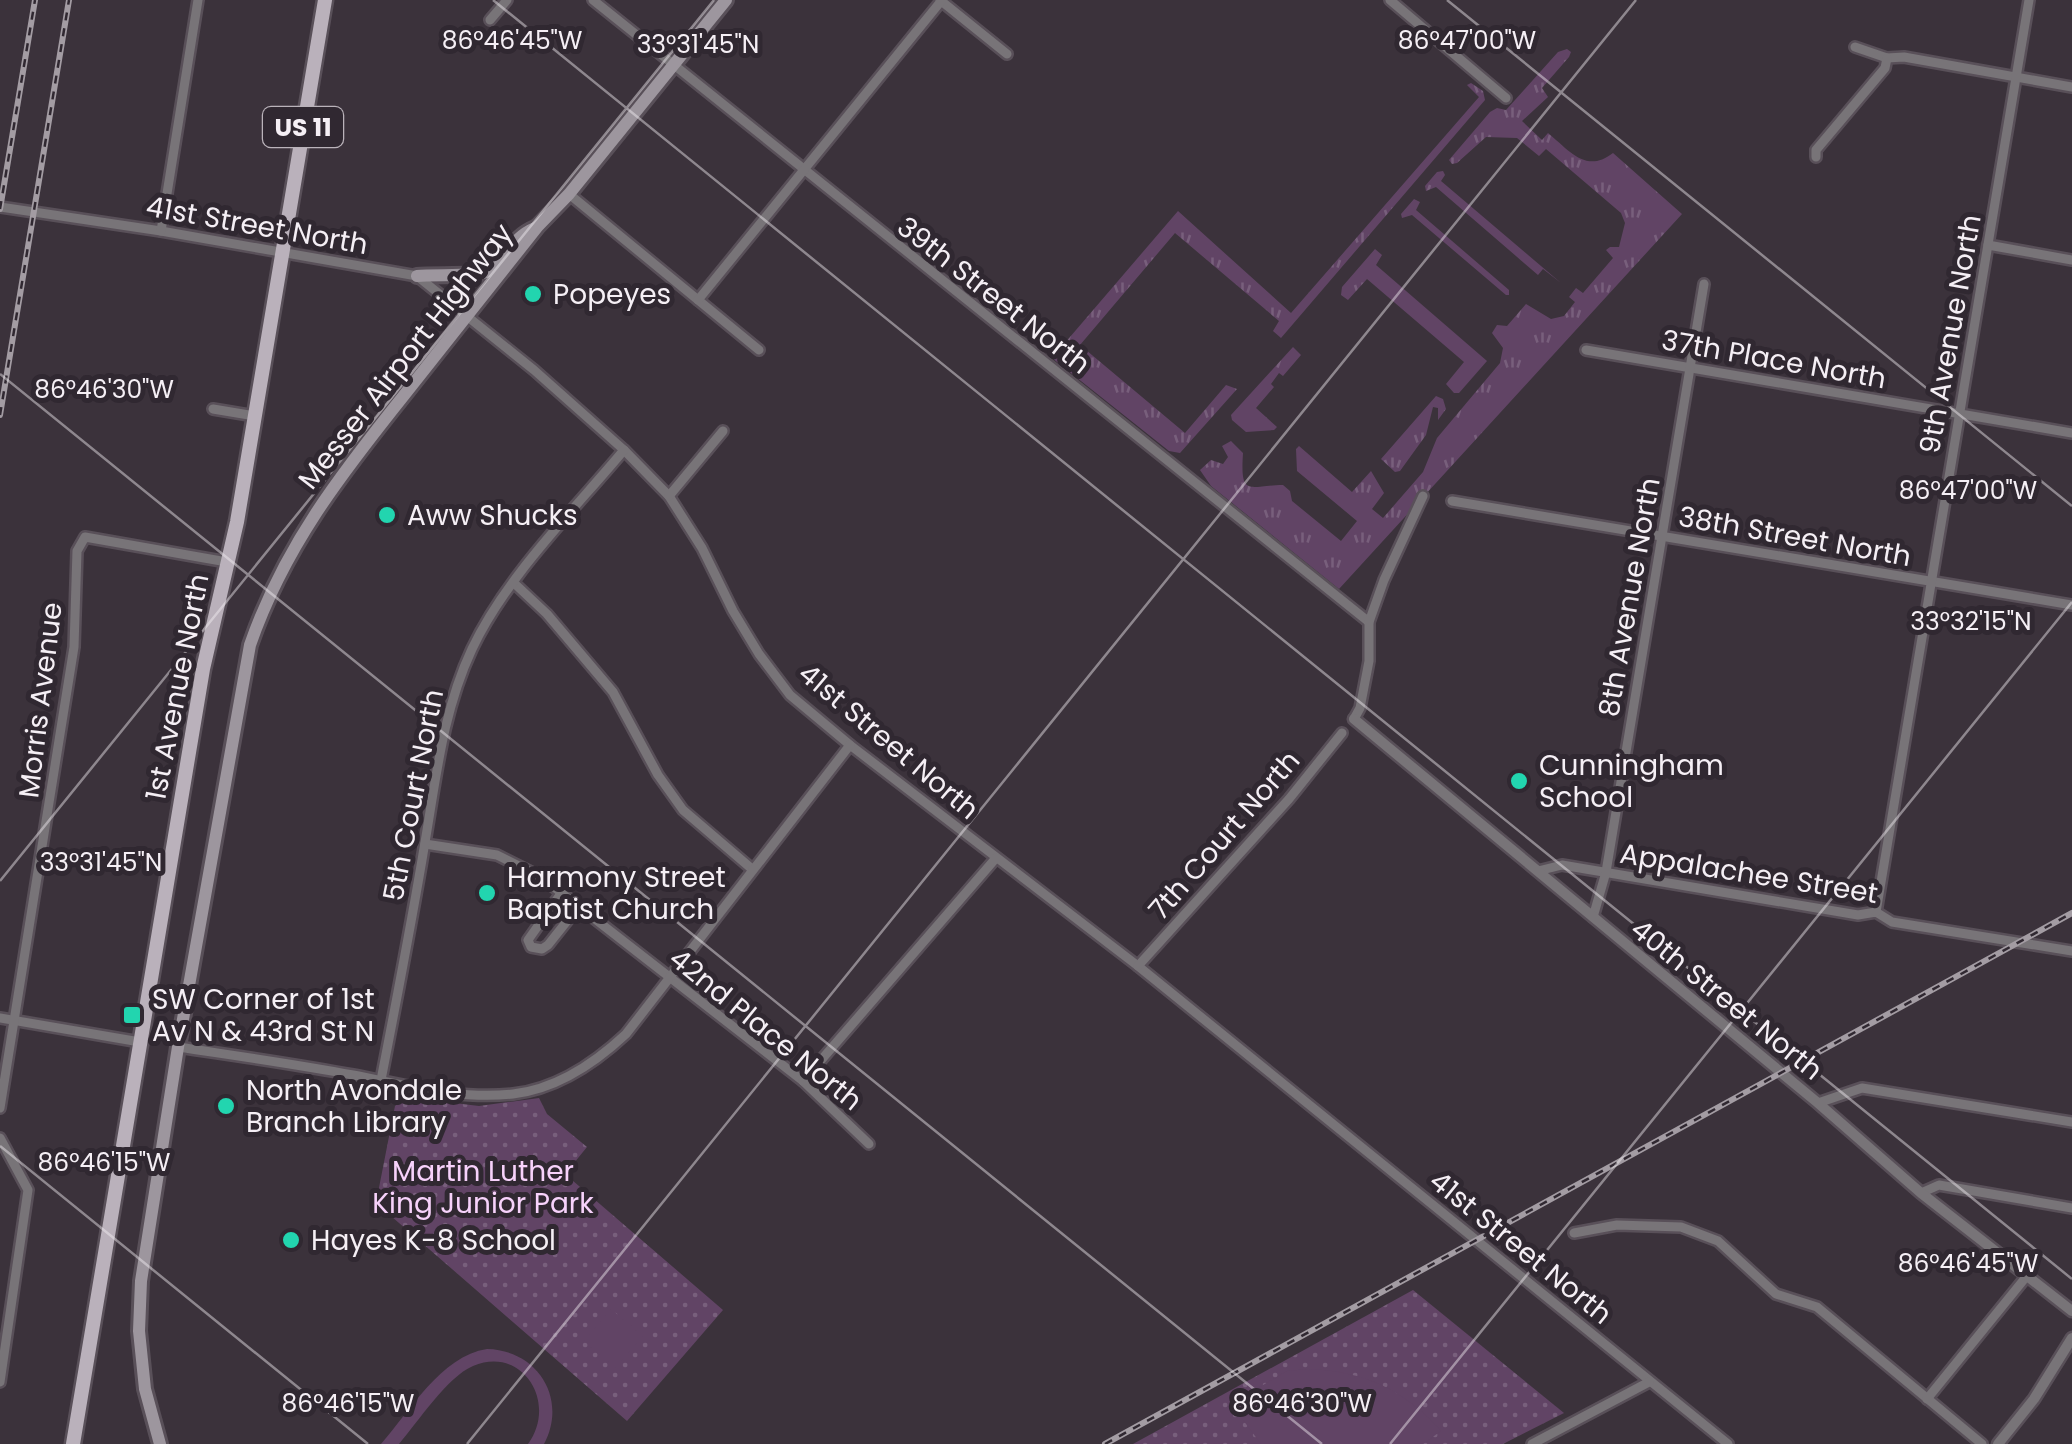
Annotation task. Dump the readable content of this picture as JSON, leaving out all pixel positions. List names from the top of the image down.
{
  "streets": {
    "main road": ["US 11", "Messer Airport Highway", "1st Avenue North"],
    "street": [
      "41st Street North",
      "39th Street North",
      "9th Avenue North",
      "37th Place North",
      "38th Street North",
      "8th Avenue North",
      "Morris Avenue",
      "5th Court North",
      "7th Court North",
      "Appalachee Street",
      "40th Street North",
      "42nd Place North"
    ]
  },
  "crossings": [
    ["41st Street North", "Messer Airport Highway"],
    ["41st Street North", "1st Avenue North"],
    ["41st Street North", "5th Court North"],
    ["41st Street North", "7th Court North"],
    ["39th Street North", "Messer Airport Highway"],
    ["9th Avenue North", "37th Place North"],
    ["9th Avenue North", "38th Street North"],
    ["9th Avenue North", "Appalachee Street"],
    ["37th Place North", "8th Avenue North"],
    ["38th Street North", "8th Avenue North"],
    ["8th Avenue North", "Appalachee Street"],
    ["8th Avenue North", "40th Street North"],
    ["1st Avenue North", "Morris Avenue"],
    ["5th Court North", "42nd Place North"],
    ["Appalachee Street", "40th Street North"]
  ],
  "parks": ["Martin Luther King Junior Park"],
  "places": {
    "other": [
      "Popeyes",
      "Aww Shucks",
      "Cunningham School",
      "Harmony Street Baptist Church",
      "North Avondale Branch Library",
      "Hayes K-8 School"
    ],
    "transit": ["SW Corner of 1st Av N & 43rd St N"]
  },
  "coordinates": [
    "86°46'45\"W",
    "86°47'00\"W",
    "33°31'45\"N",
    "86°46'30\"W",
    "33°32'15\"N",
    "86°46'15\"W"
  ]
}
